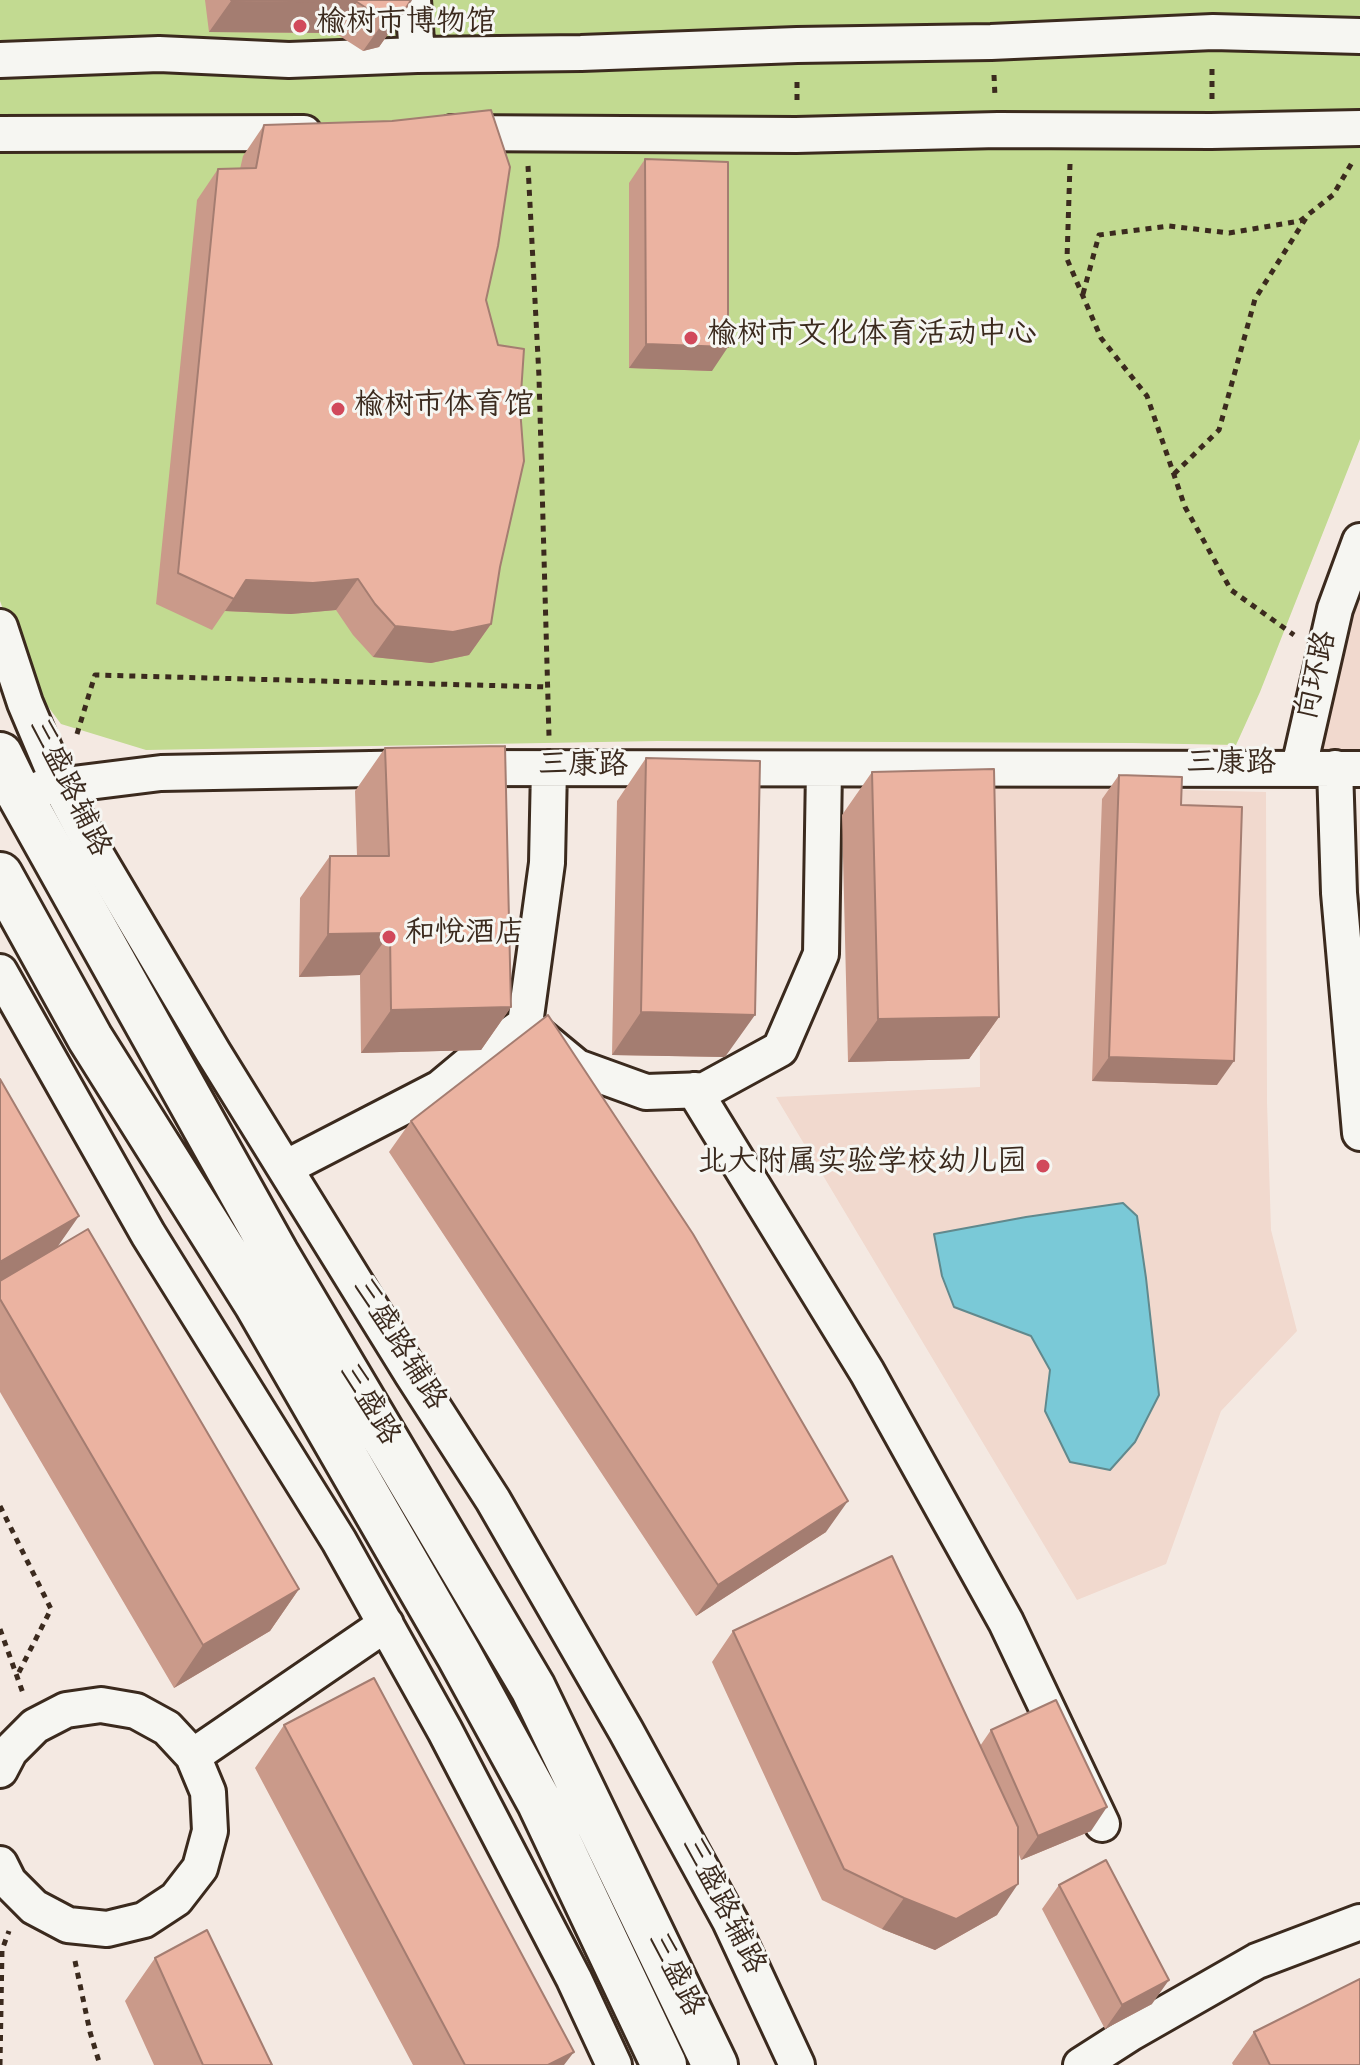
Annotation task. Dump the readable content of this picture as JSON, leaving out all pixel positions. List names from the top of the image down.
{
  "streets": {
    "main road": ["三盛路"],
    "street": ["向环路", "三康路", "三盛路辅路"]
  },
  "crossings": [
    ["向环路", "三康路"],
    ["三康路", "三盛路辅路"],
    ["三康路", "三盛路"]
  ],
  "places": [
    "榆树市博物馆",
    "榆树市文化体育活动中心",
    "榆树市体育馆",
    "和悦酒店",
    "北大附属实验学校幼儿园"
  ]
}
